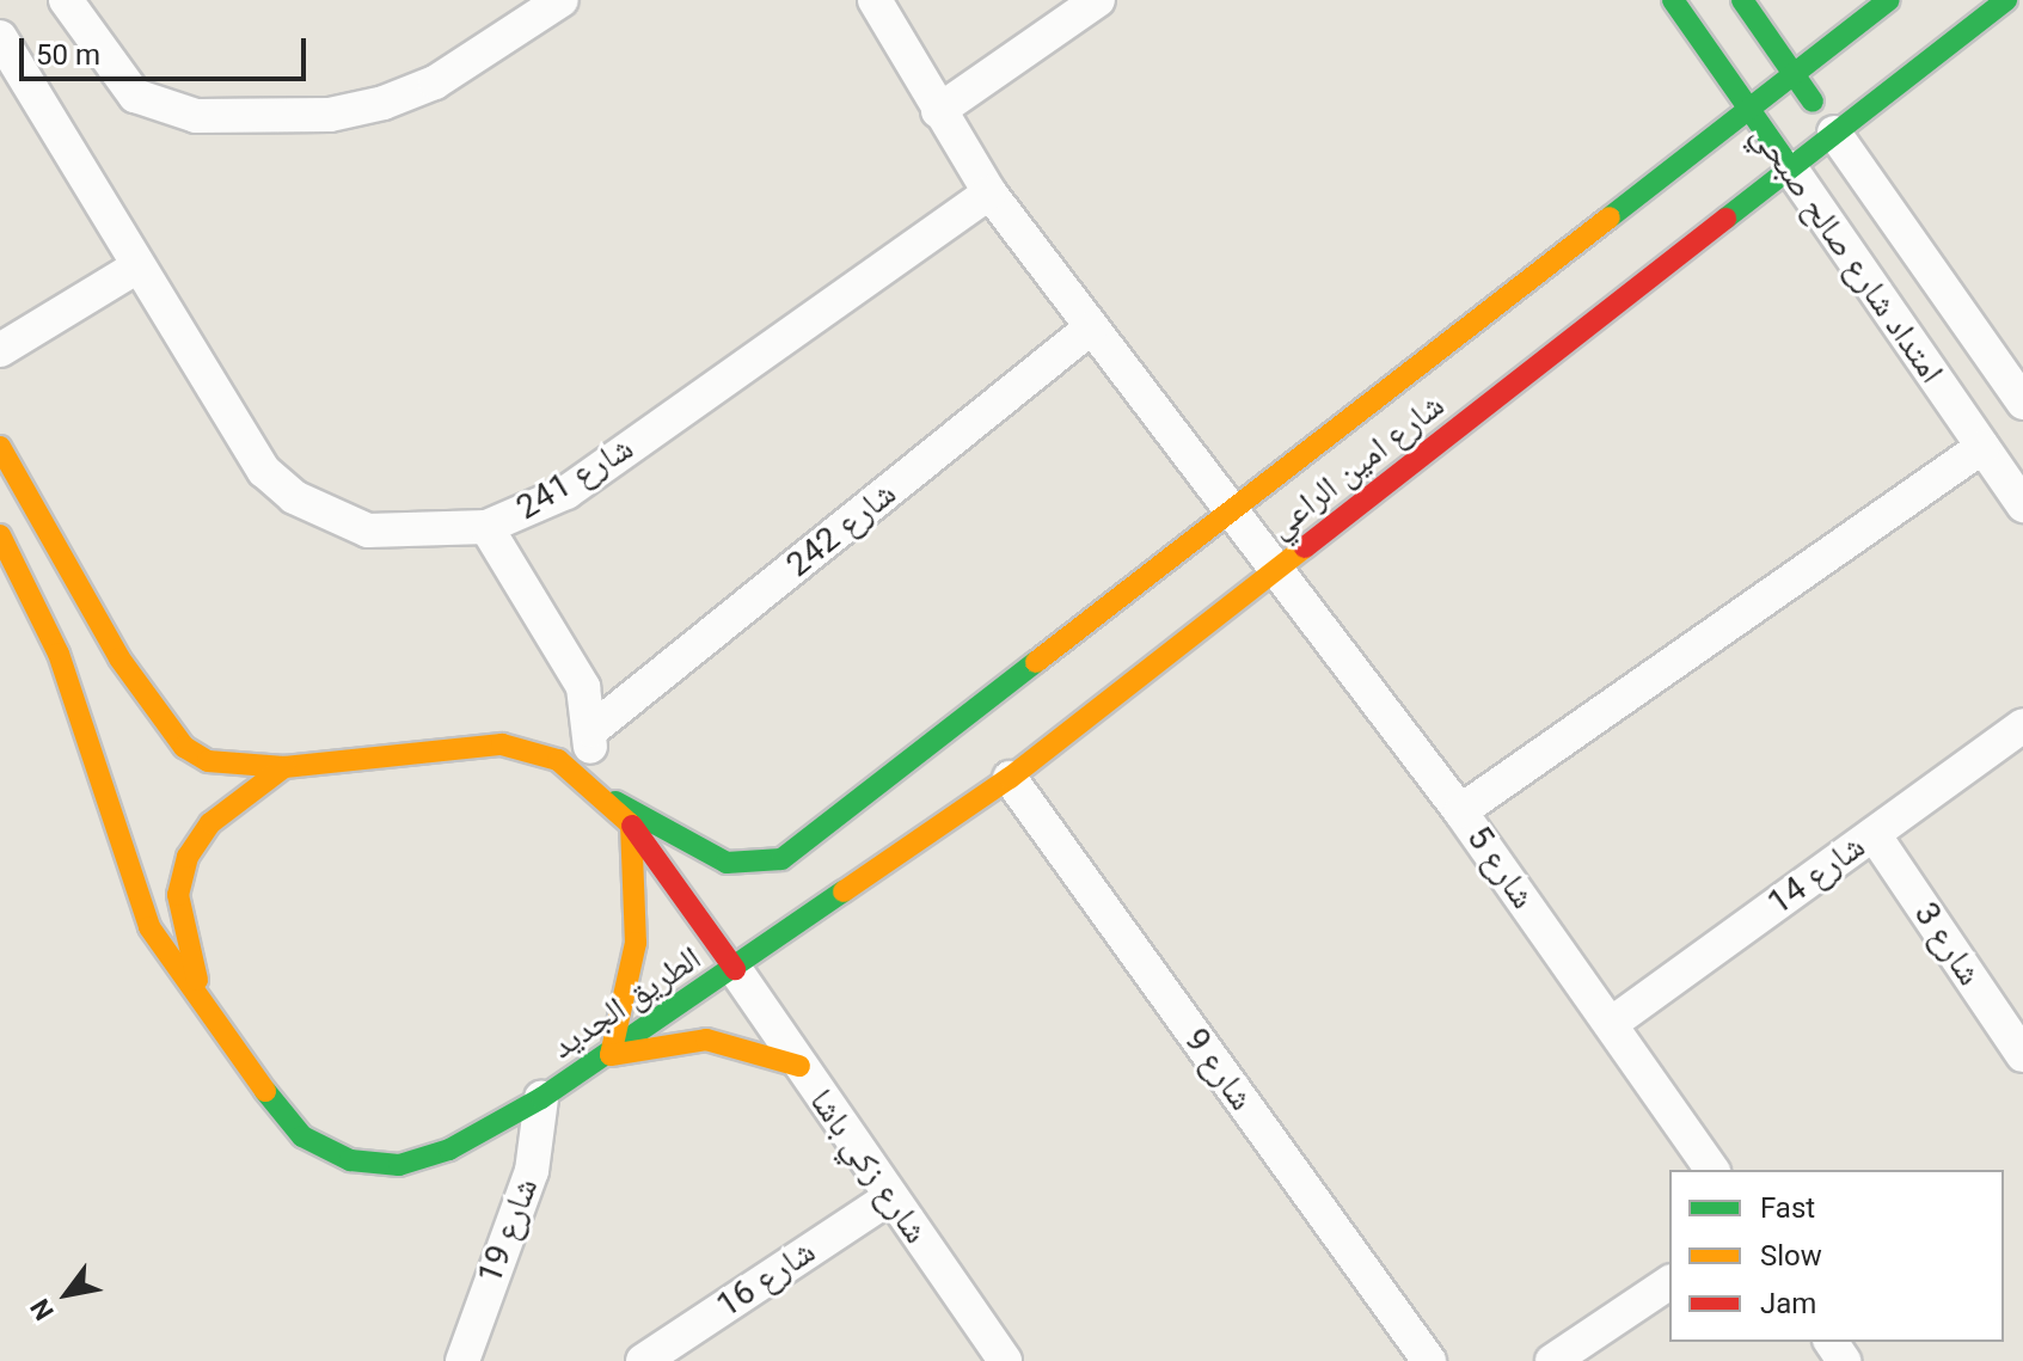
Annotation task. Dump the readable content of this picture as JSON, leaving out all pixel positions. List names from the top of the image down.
{
  "streets": {
    "street": [
      "امتداد شارع صالح صبحي",
      "شارع امين الراعي",
      "شارع 241",
      "شارع 242",
      "شارع 5",
      "شارع 14",
      "شارع 3",
      "الطريق الجديد",
      "شارع 9",
      "شارع زكي باشا",
      "شارع 19",
      "شارع 16"
    ]
  },
  "crossings": [
    ["امتداد شارع صالح صبحي", "شارع امين الراعي"],
    ["شارع امين الراعي", "شارع 5"],
    ["شارع امين الراعي", "الطريق الجديد"],
    ["شارع امين الراعي", "شارع 9"],
    ["شارع امين الراعي", "شارع زكي باشا"],
    ["شارع 241", "شارع 5"],
    ["شارع 242", "شارع 5"],
    ["شارع 5", "شارع 14"],
    ["شارع 14", "شارع 3"],
    ["الطريق الجديد", "شارع زكي باشا"],
    ["الطريق الجديد", "شارع 19"],
    ["شارع زكي باشا", "شارع 16"]
  ],
  "legend": ["Fast", "Slow", "Jam"],
  "scale_bar": "50 m",
  "north": "bottom left"
}
